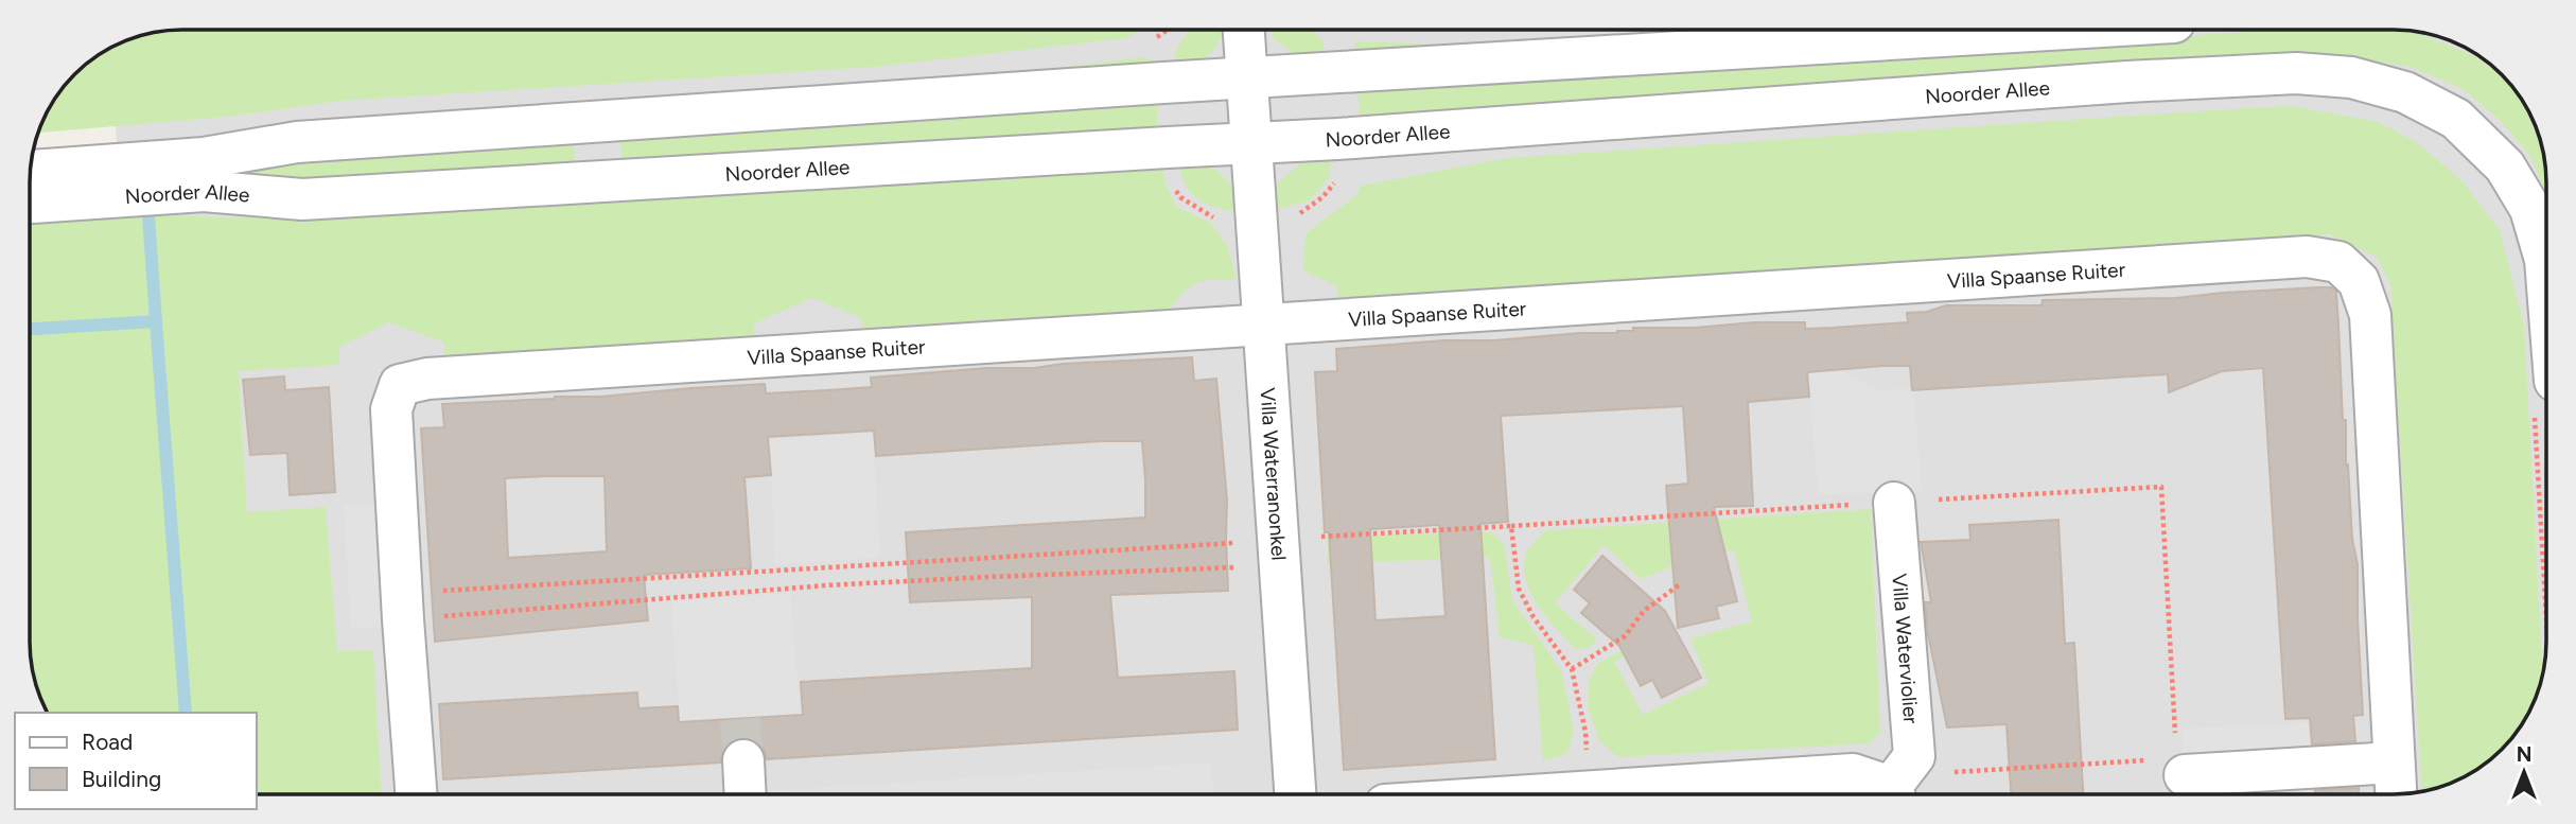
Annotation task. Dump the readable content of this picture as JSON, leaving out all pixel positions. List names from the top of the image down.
{
  "streets": {
    "street": [
      "Noorder Allee",
      "Villa Spaanse Ruiter",
      "Villa Waterranonkel",
      "Villa Waterviolier"
    ]
  },
  "crossings": [
    ["Noorder Allee", "Villa Waterranonkel"],
    ["Villa Spaanse Ruiter", "Villa Waterranonkel"]
  ],
  "legend": ["Road", "Building"],
  "north": "top"
}
